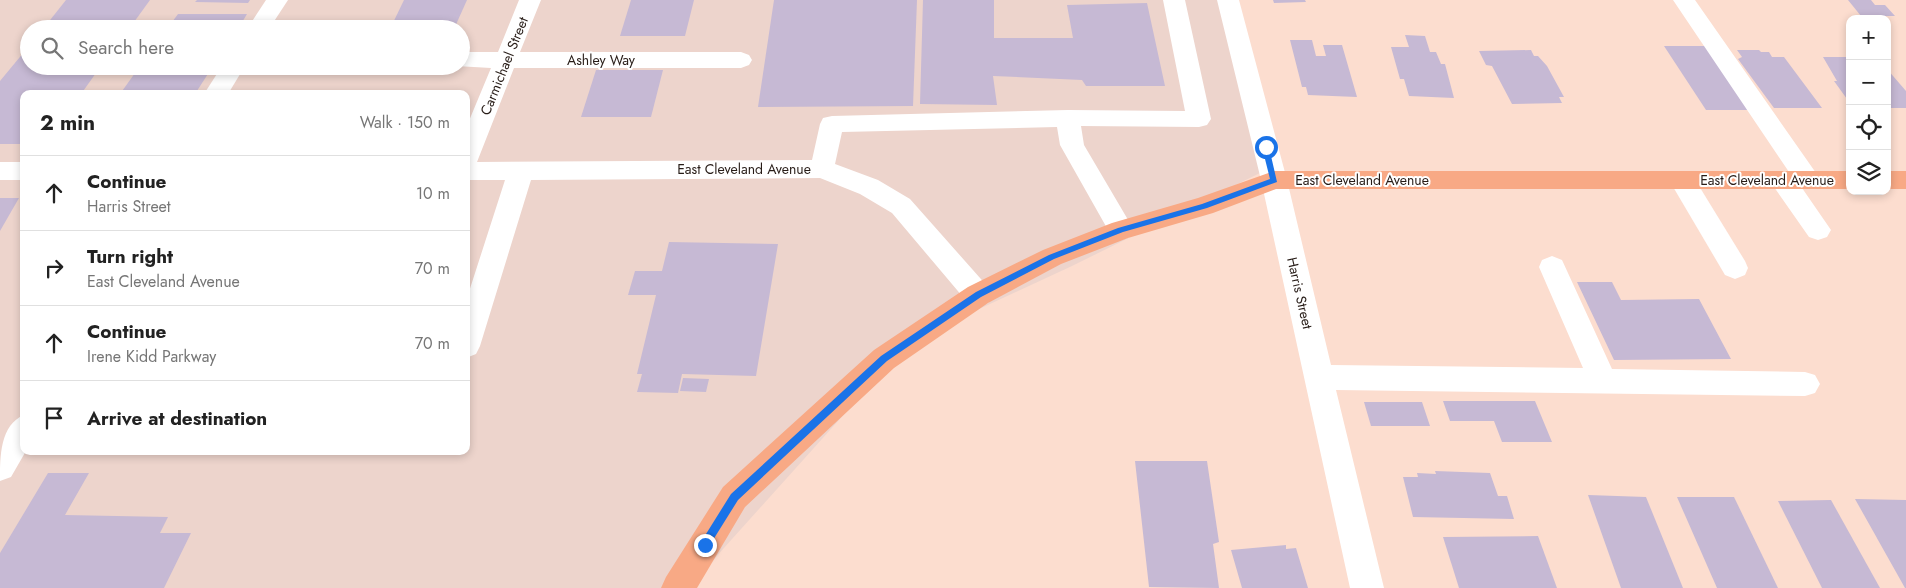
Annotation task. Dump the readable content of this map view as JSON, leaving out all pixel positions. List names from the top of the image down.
{
  "streets": {
    "main road": ["East Cleveland Avenue"],
    "street": ["Ashley Way", "Carmichael Street", "Harris Street"]
  },
  "crossings": [
    ["Ashley Way", "Carmichael Street"],
    ["East Cleveland Avenue", "Harris Street"]
  ],
  "page": {
    "map_buttons": ["+", "−"],
    "search": "Search here",
    "heading": ["2 min", "Walk · 150 m"],
    "list": [
      ["Continue", "Harris Street", "10 m"],
      ["Turn right", "East Cleveland Avenue", "70 m"],
      ["Continue", "Irene Kidd Parkway", "70 m"],
      "Arrive at destination"
    ]
  }
}
